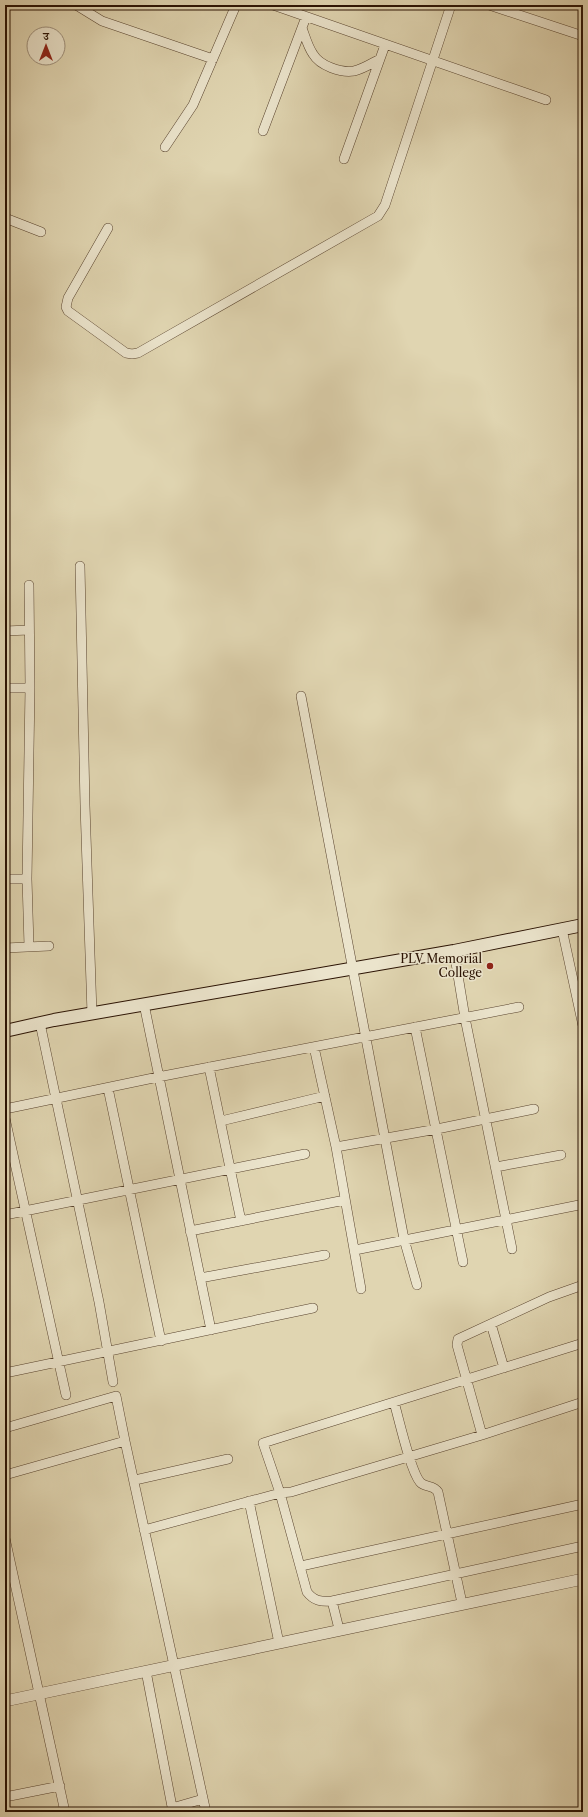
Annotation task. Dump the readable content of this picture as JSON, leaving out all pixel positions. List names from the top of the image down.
{
  "places": ["PLV Memorial College"],
  "north": "top"
}
